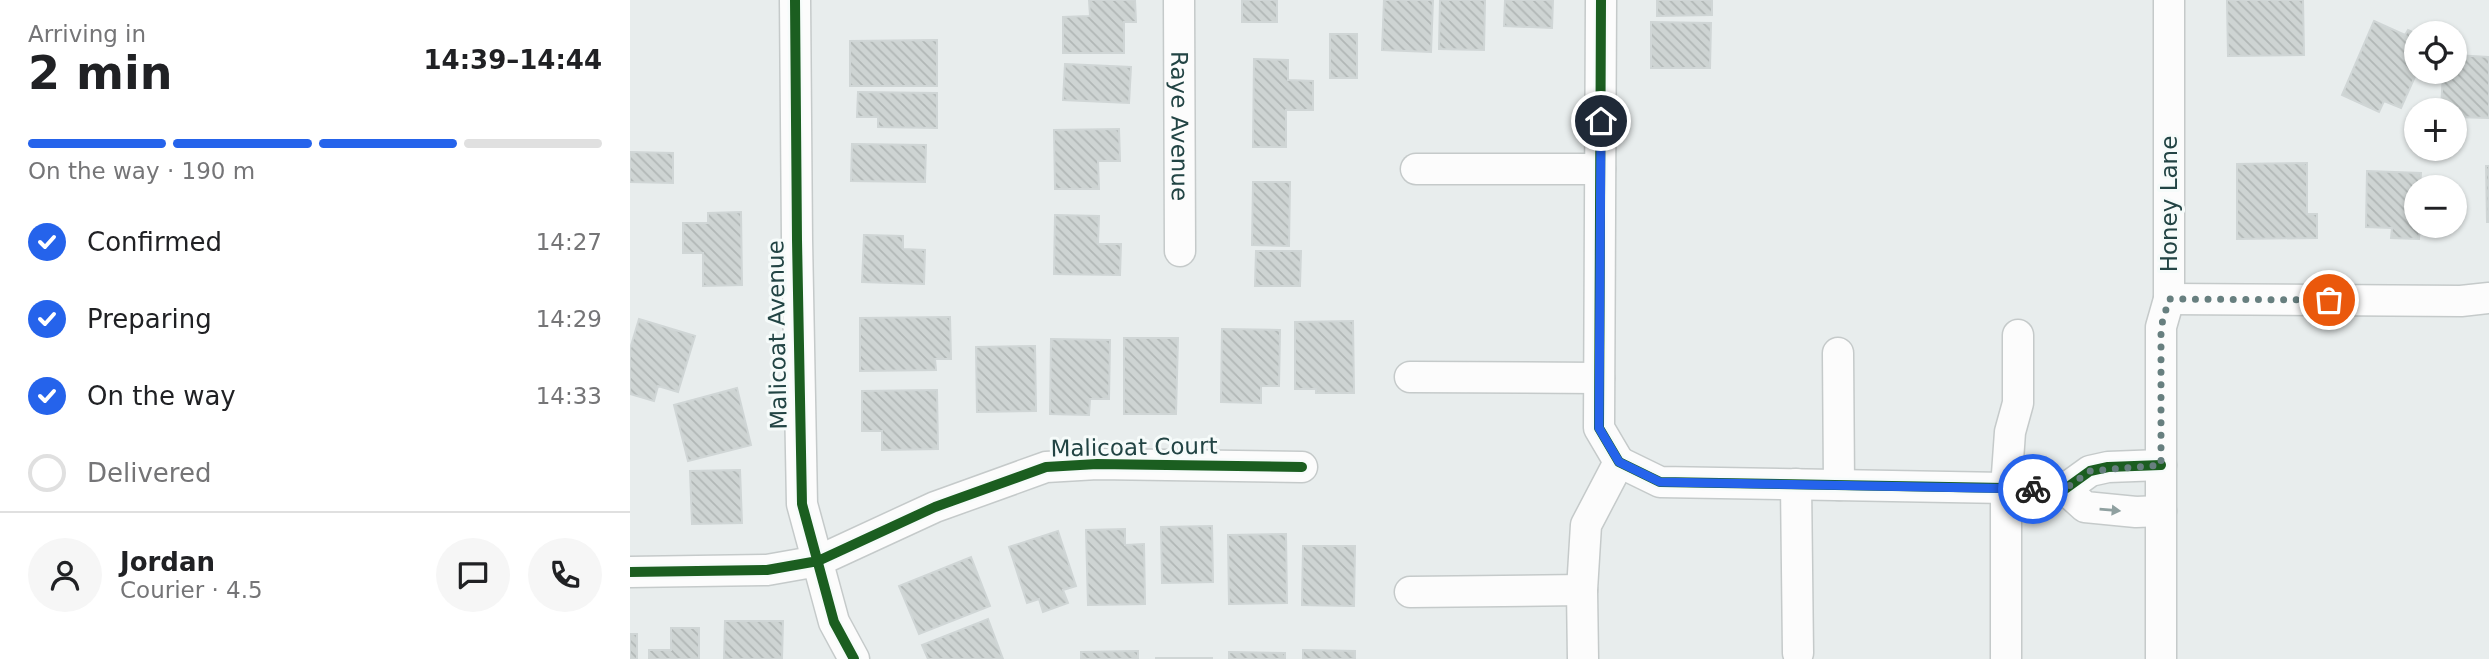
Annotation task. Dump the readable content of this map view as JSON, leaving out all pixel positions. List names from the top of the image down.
{
  "streets": {
    "street": [
      "Raye Avenue",
      "Honey Lane",
      "Malicoat Avenue",
      "Malicoat Court"
    ]
  },
  "crossings": [
    ["Malicoat Avenue", "Malicoat Court"]
  ],
  "page": {
    "heading": ["2 min", "Arriving in", "14:39–14:44"],
    "panel": ["Jordan", "Courier · 4.5"],
    "map_buttons": ["+", "−"],
    "bar": "On the way · 190 m",
    "list": [
      ["Confirmed", "14:27"],
      ["Preparing", "14:29"],
      ["On the way", "14:33"],
      "Delivered"
    ]
  }
}
